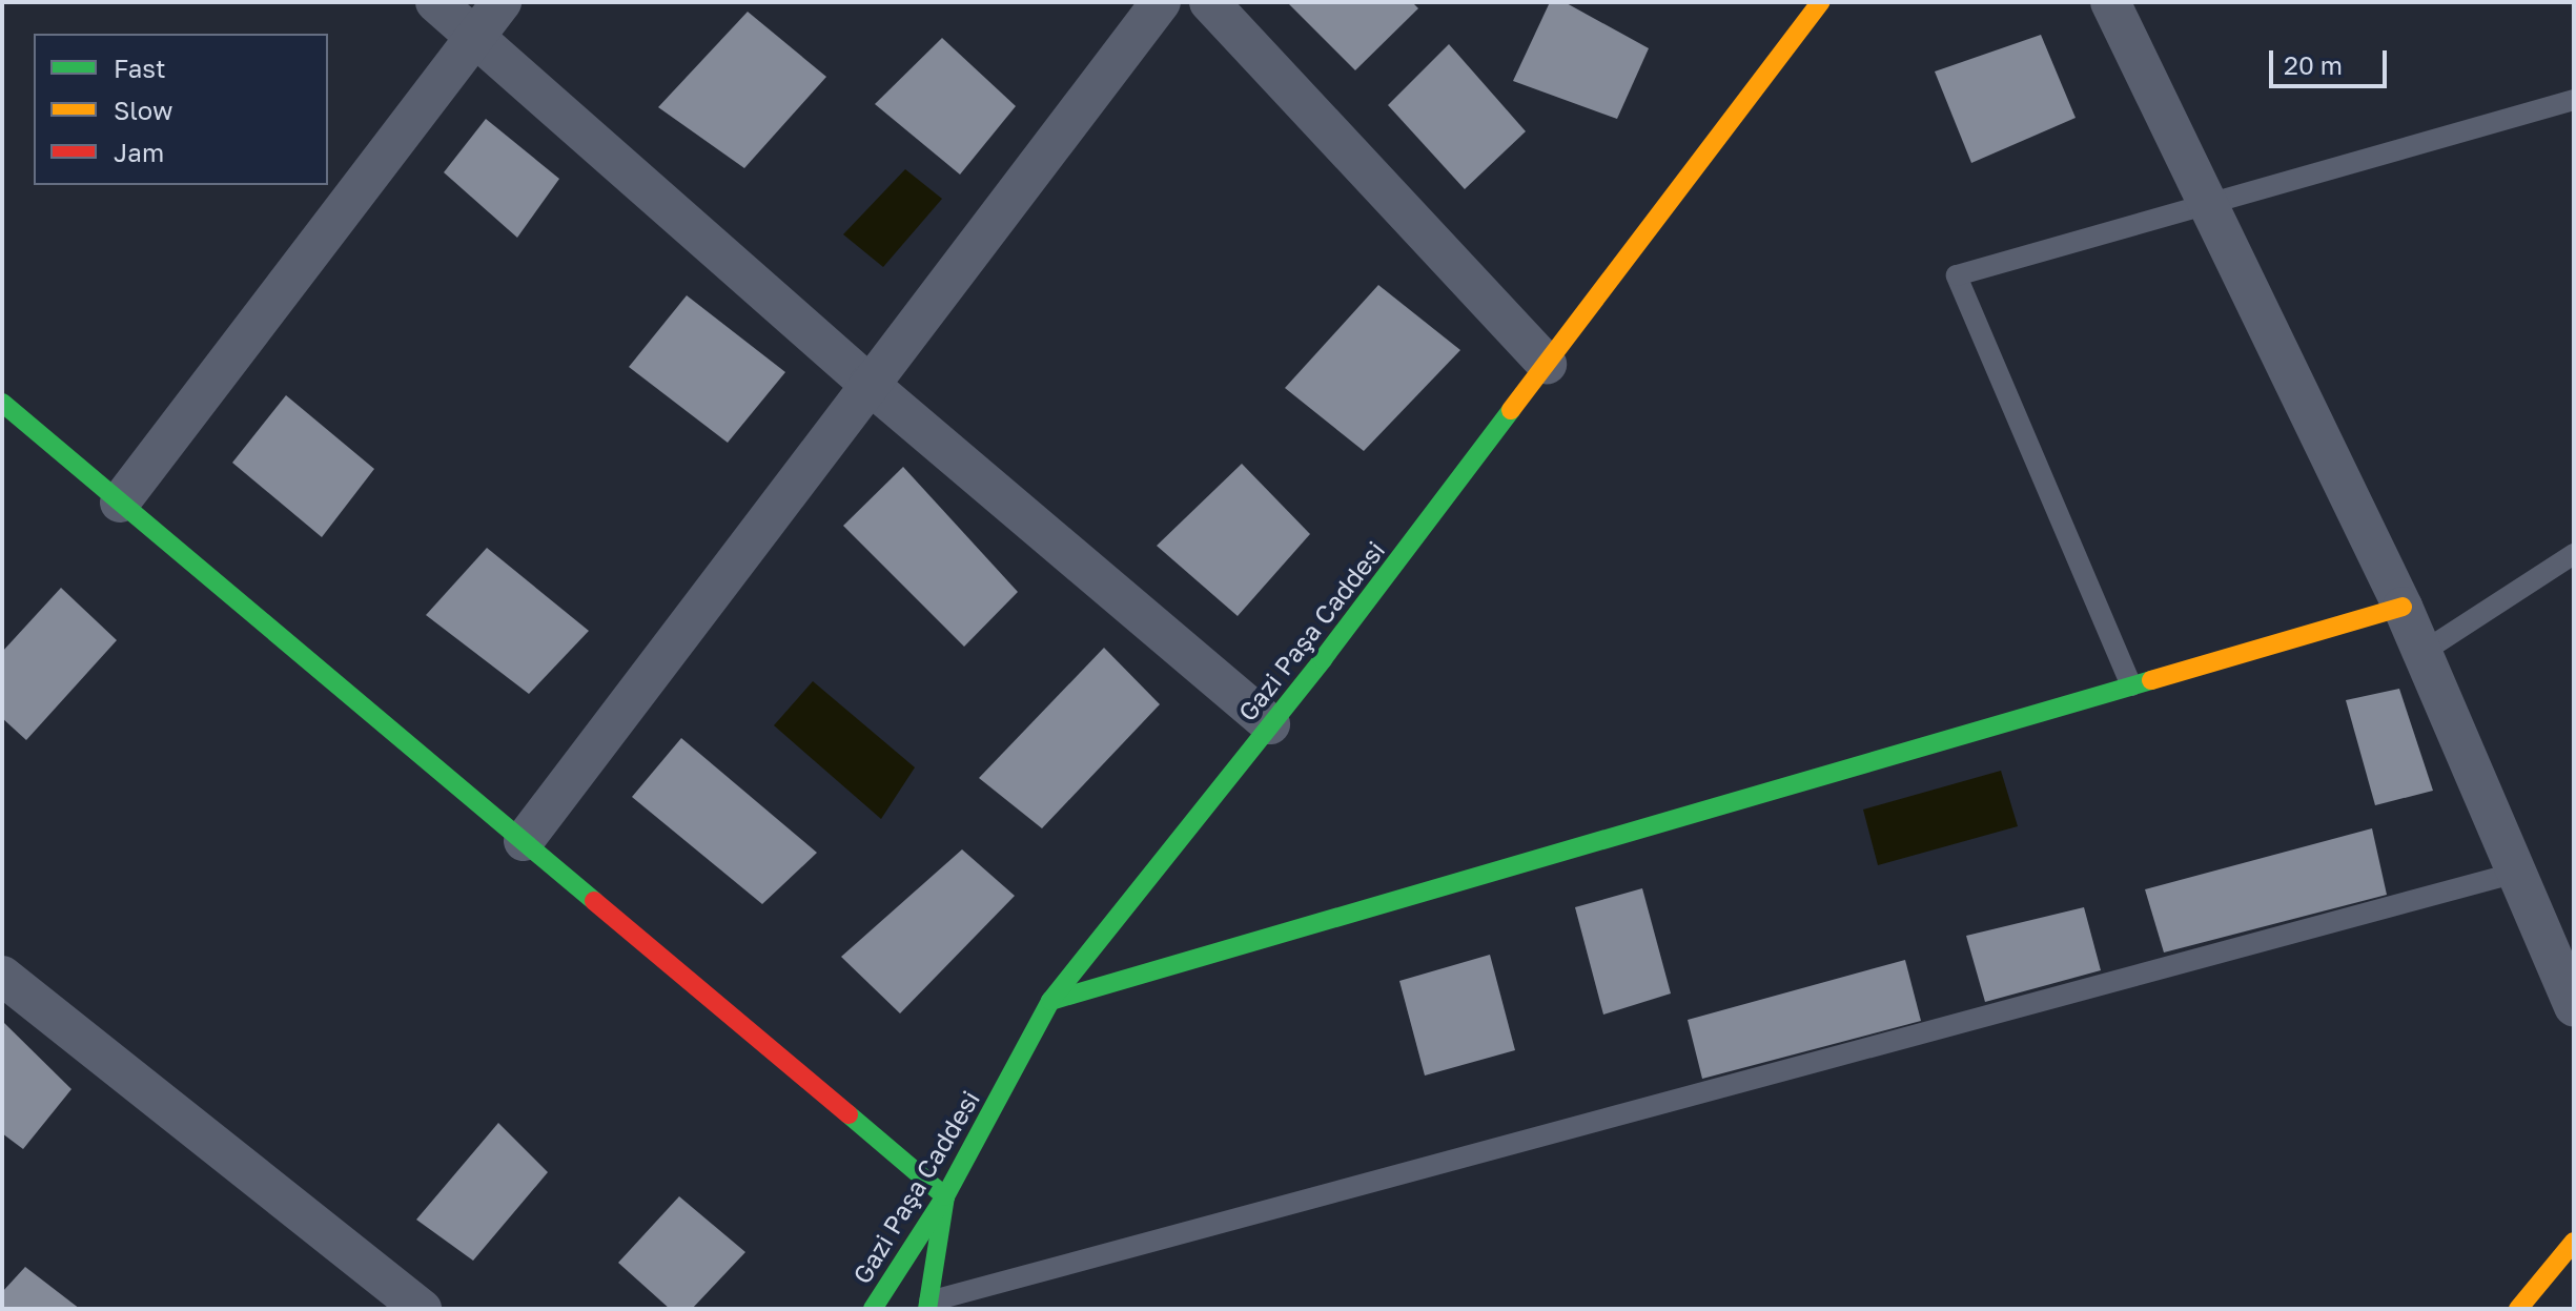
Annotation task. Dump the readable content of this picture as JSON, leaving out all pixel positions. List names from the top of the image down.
{
  "streets": {
    "main road": ["Gazi Paşa Caddesi"]
  },
  "legend": ["Fast", "Slow", "Jam"],
  "scale_bar": "20 m"
}
